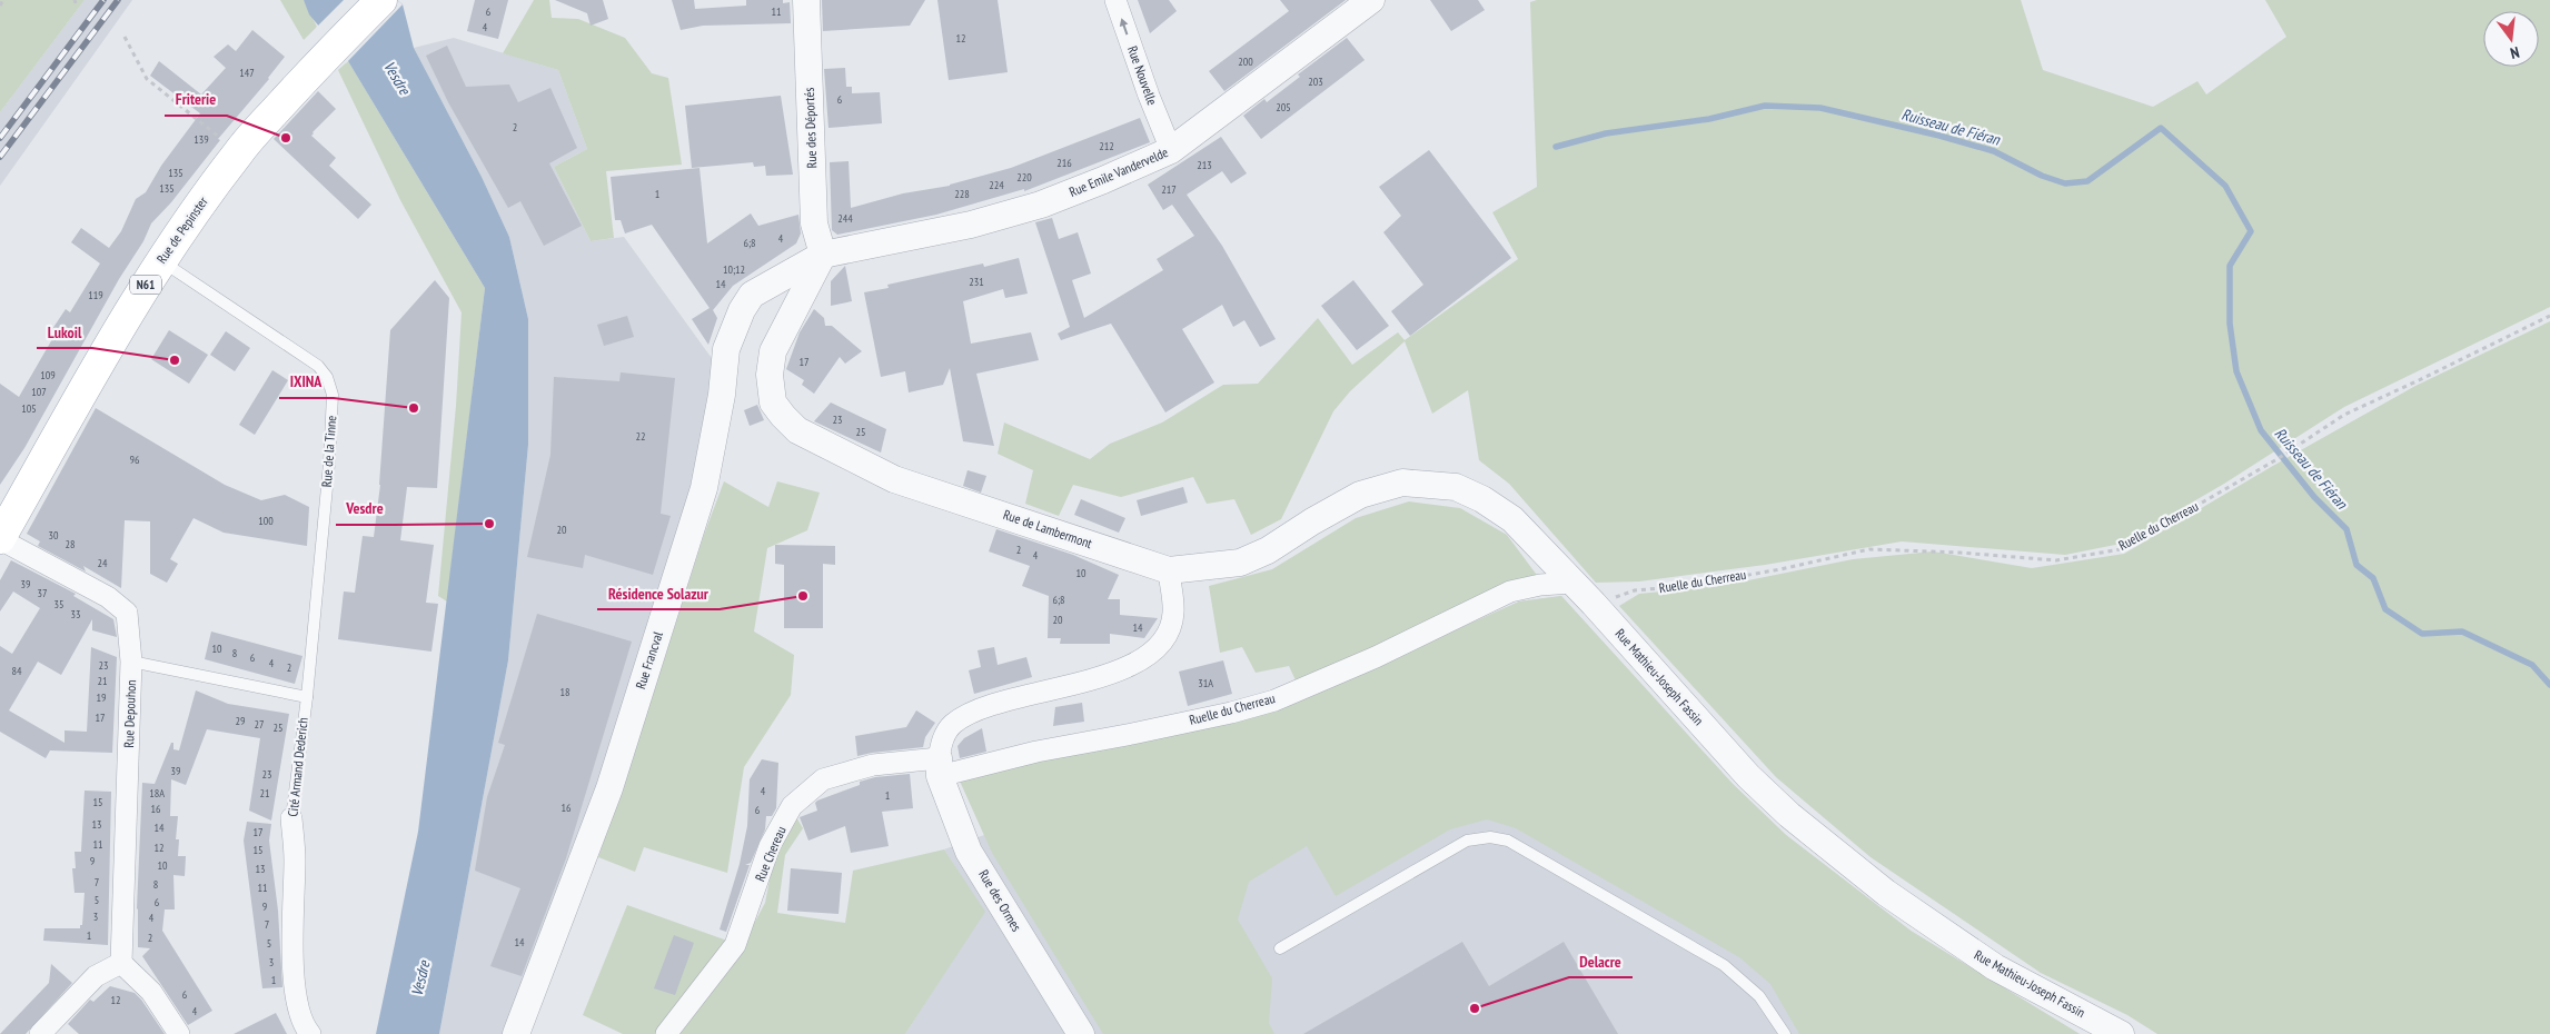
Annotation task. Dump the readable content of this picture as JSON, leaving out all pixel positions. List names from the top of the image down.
{
  "streets": {
    "main road": ["Rue de Pepinster", "N61"],
    "street": [
      "Rue Nouvelle",
      "Rue des Déportés",
      "Rue Emile Vandervelde",
      "Ruelle du Cherreau",
      "Rue de Lambermont",
      "Rue Francval",
      "Rue Mathieu-Joseph Fassin",
      "Rue Depouhon",
      "Cité Armand Dederich",
      "Rue Chereau",
      "Rue des Ormes"
    ],
    "lane": ["Rue de la Tinne"]
  },
  "crossings": [
    ["Rue Nouvelle", "Rue Emile Vandervelde"],
    ["Rue des Déportés", "Rue Emile Vandervelde"],
    ["Rue des Déportés", "Rue de Lambermont"],
    ["Rue des Déportés", "Rue Francval"],
    ["Rue Emile Vandervelde", "Rue de Lambermont"],
    ["Rue Emile Vandervelde", "Rue Francval"],
    ["Rue de Pepinster", "Rue de la Tinne"],
    ["Rue de Pepinster", "Rue Depouhon"],
    ["Rue de la Tinne", "Cité Armand Dederich"],
    ["Ruelle du Cherreau", "Rue Mathieu-Joseph Fassin"],
    ["Ruelle du Cherreau", "Rue Chereau"],
    ["Ruelle du Cherreau", "Rue des Ormes"],
    ["Rue de Lambermont", "Rue Francval"],
    ["Rue de Lambermont", "Rue Mathieu-Joseph Fassin"],
    ["Rue Depouhon", "Cité Armand Dederich"],
    ["Rue Chereau", "Rue des Ormes"]
  ],
  "one_way": ["Rue Nouvelle"],
  "water": ["Vesdre", "Ruisseau de Fiéran"],
  "places": [
    "Friterie",
    "Lukoil",
    "IXINA",
    "Vesdre",
    "Résidence Solazur",
    "Delacre"
  ],
  "house_numbers": [
    "6",
    "11",
    "4",
    "12",
    "200",
    "147",
    "203",
    "6",
    "205",
    "2",
    "139",
    "212",
    "216",
    "213",
    "135",
    "220",
    "224",
    "135",
    "217",
    "1",
    "228",
    "244",
    "4",
    "6;8",
    "10;12",
    "231",
    "14",
    "119",
    "17",
    "109",
    "107",
    "105",
    "23",
    "25",
    "22",
    "96",
    "100",
    "20",
    "30",
    "28",
    "2",
    "4",
    "24",
    "10",
    "39",
    "37",
    "6;8",
    "35",
    "33",
    "20",
    "14",
    "10",
    "8",
    "6",
    "4",
    "23",
    "2",
    "84",
    "21",
    "31A",
    "18",
    "19",
    "17",
    "29",
    "27",
    "25",
    "39",
    "23",
    "4",
    "18A",
    "21",
    "1",
    "15",
    "16",
    "16",
    "6",
    "13",
    "14",
    "17",
    "11",
    "12",
    "15",
    "9",
    "10",
    "13",
    "7",
    "8",
    "11",
    "5",
    "6",
    "9",
    "3",
    "4",
    "7",
    "1",
    "2",
    "14",
    "5",
    "3",
    "1",
    "6",
    "12",
    "4"
  ],
  "north": "bottom"
}
